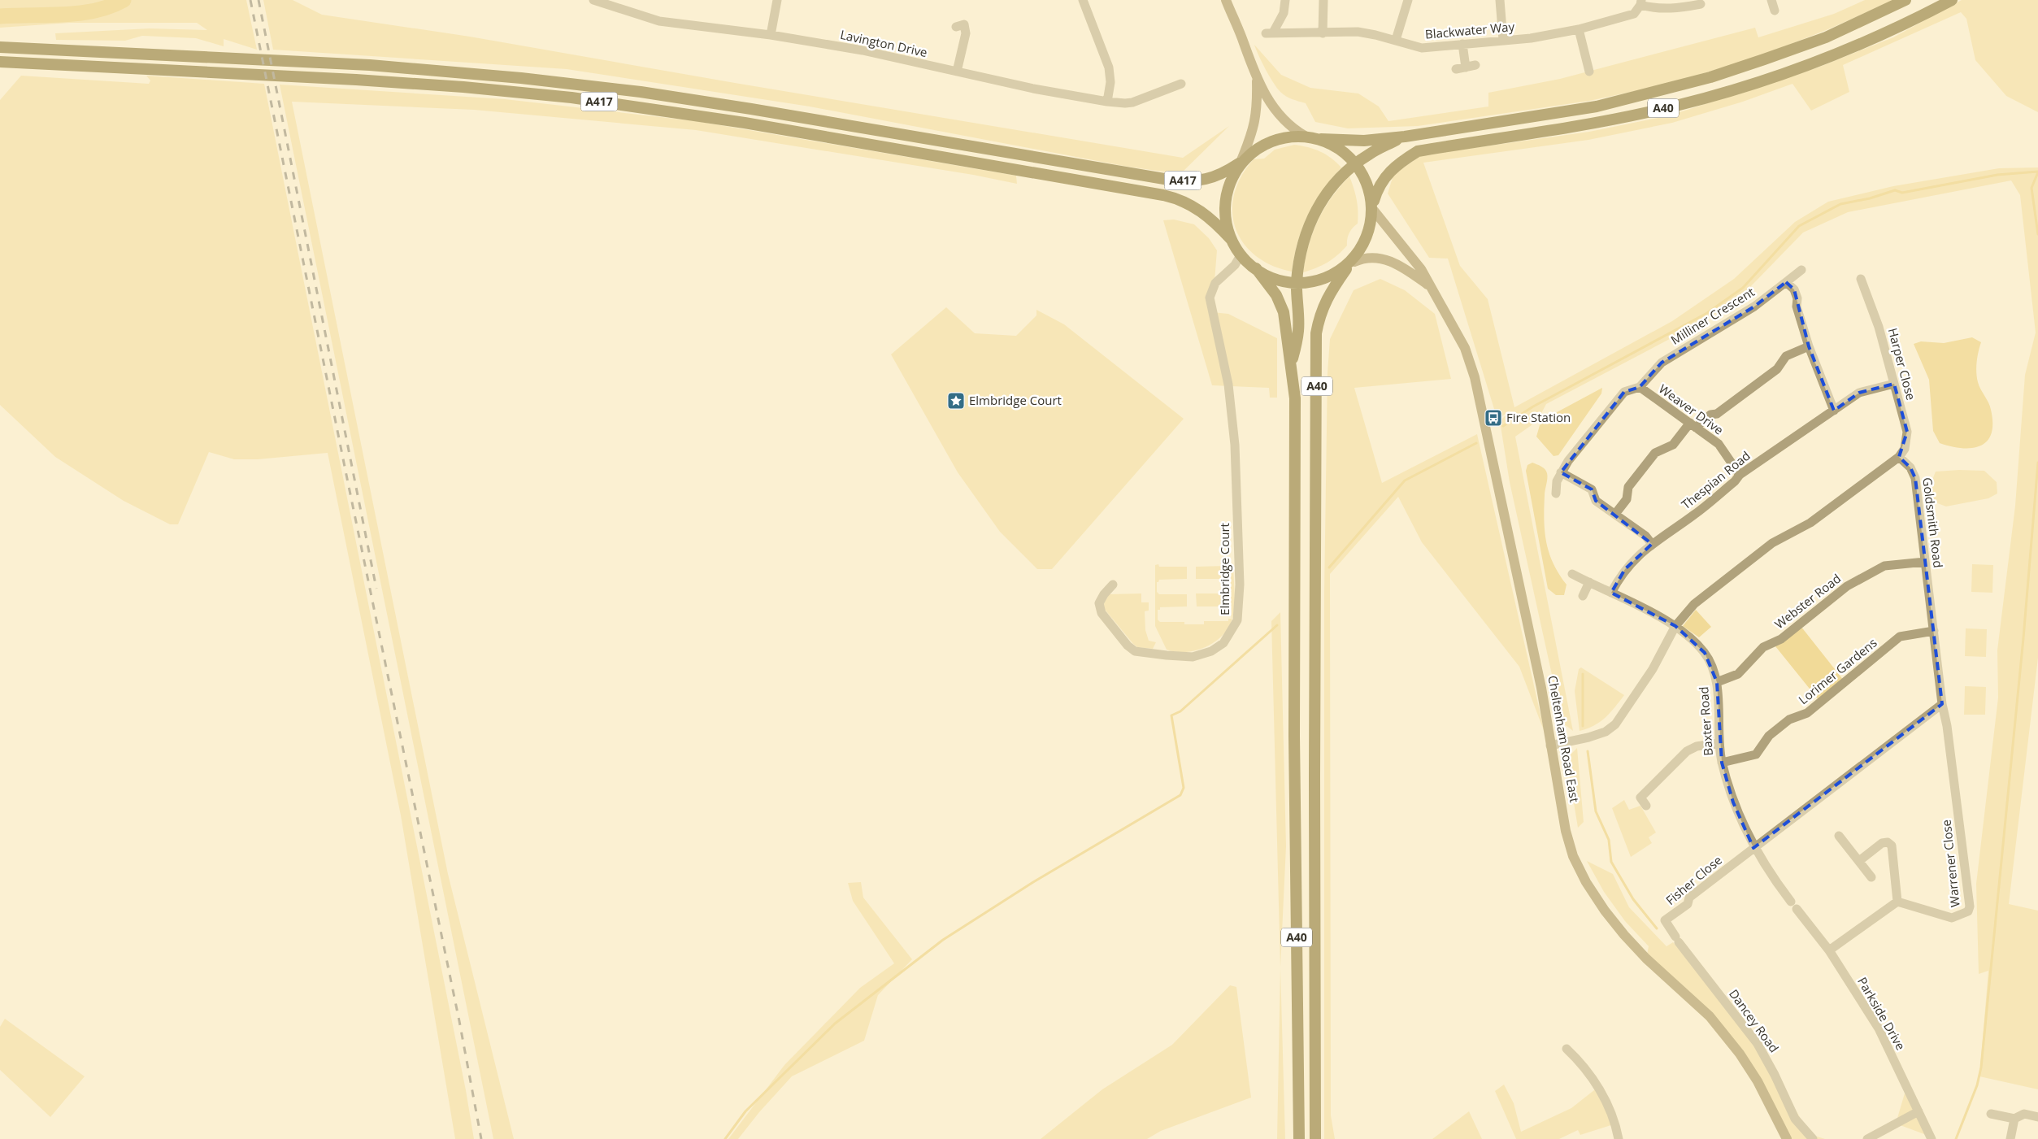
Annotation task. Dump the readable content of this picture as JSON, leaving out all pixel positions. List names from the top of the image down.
{
  "streets": {
    "highway": ["A417", "A40"],
    "main road": ["Cheltenham Road East"],
    "street": [
      "Blackwater Way",
      "Lavington Drive",
      "Milliner Crescent",
      "Harper Close",
      "Weaver Drive",
      "Thespian Road",
      "Goldsmith Road",
      "Elmbridge Court",
      "Webster Road",
      "Lorimer Gardens",
      "Baxter Road",
      "Warrener Close",
      "Fisher Close",
      "Parkside Drive",
      "Dancey Road"
    ]
  },
  "crossings": [
    ["A417", "A40"],
    ["A40", "Elmbridge Court"],
    ["A40", "Cheltenham Road East"],
    ["Milliner Crescent", "Weaver Drive"],
    ["Harper Close", "Thespian Road"],
    ["Harper Close", "Goldsmith Road"],
    ["Weaver Drive", "Thespian Road"],
    ["Goldsmith Road", "Webster Road"],
    ["Goldsmith Road", "Lorimer Gardens"],
    ["Goldsmith Road", "Warrener Close"],
    ["Webster Road", "Baxter Road"],
    ["Lorimer Gardens", "Baxter Road"],
    ["Baxter Road", "Fisher Close"],
    ["Baxter Road", "Parkside Drive"],
    ["Fisher Close", "Parkside Drive"],
    ["Fisher Close", "Dancey Road"]
  ],
  "places": {
    "place": ["Elmbridge Court"],
    "bus stop": ["Fire Station"]
  }
}
